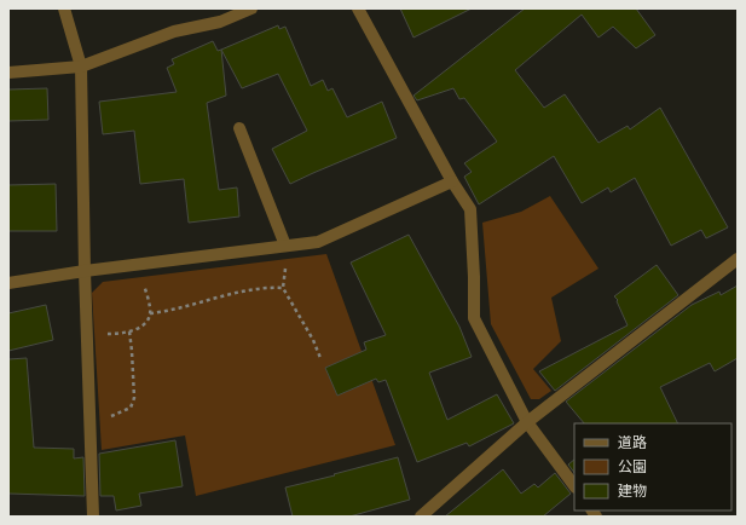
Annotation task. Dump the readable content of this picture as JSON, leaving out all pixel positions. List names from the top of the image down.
{
  "legend": ["道路", "公園", "建物"]
}
